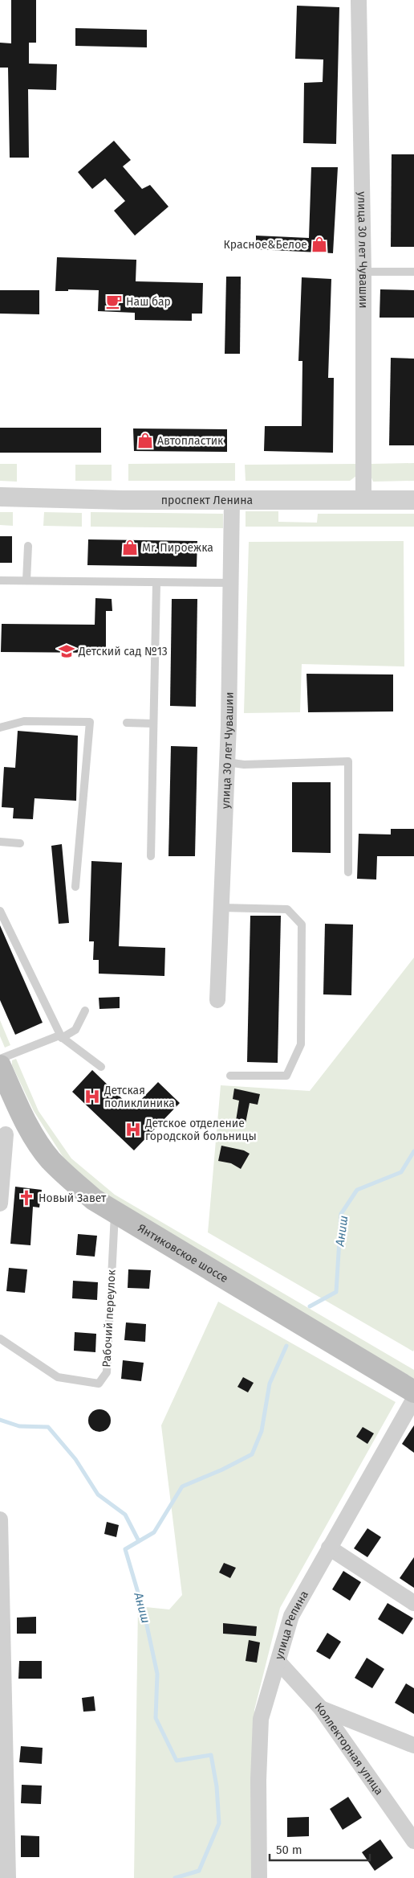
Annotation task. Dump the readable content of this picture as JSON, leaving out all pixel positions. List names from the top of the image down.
{
  "streets": {
    "main road": ["Янтиковское шоссе"],
    "street": [
      "улица 30 лет Чувашии",
      "проспект Ленина",
      "улица Репина",
      "Коллекторная улица"
    ],
    "lane": ["Рабочий переулок"]
  },
  "crossings": [
    ["улица 30 лет Чувашии", "проспект Ленина"],
    ["Янтиковское шоссе", "Рабочий переулок"],
    ["улица Репина", "Коллекторная улица"]
  ],
  "water": ["Аниш"],
  "places": {
    "shop": ["Красное&Белое", "Автопластик", "Mr. Пироежка"],
    "cafe": ["Наш бар"],
    "school or university": ["Детский сад №13"],
    "hospital": ["Детская поликлиника", "Детское отделение городской больницы"],
    "church": ["Новый Завет"]
  },
  "scale_bar": "50 m"
}
